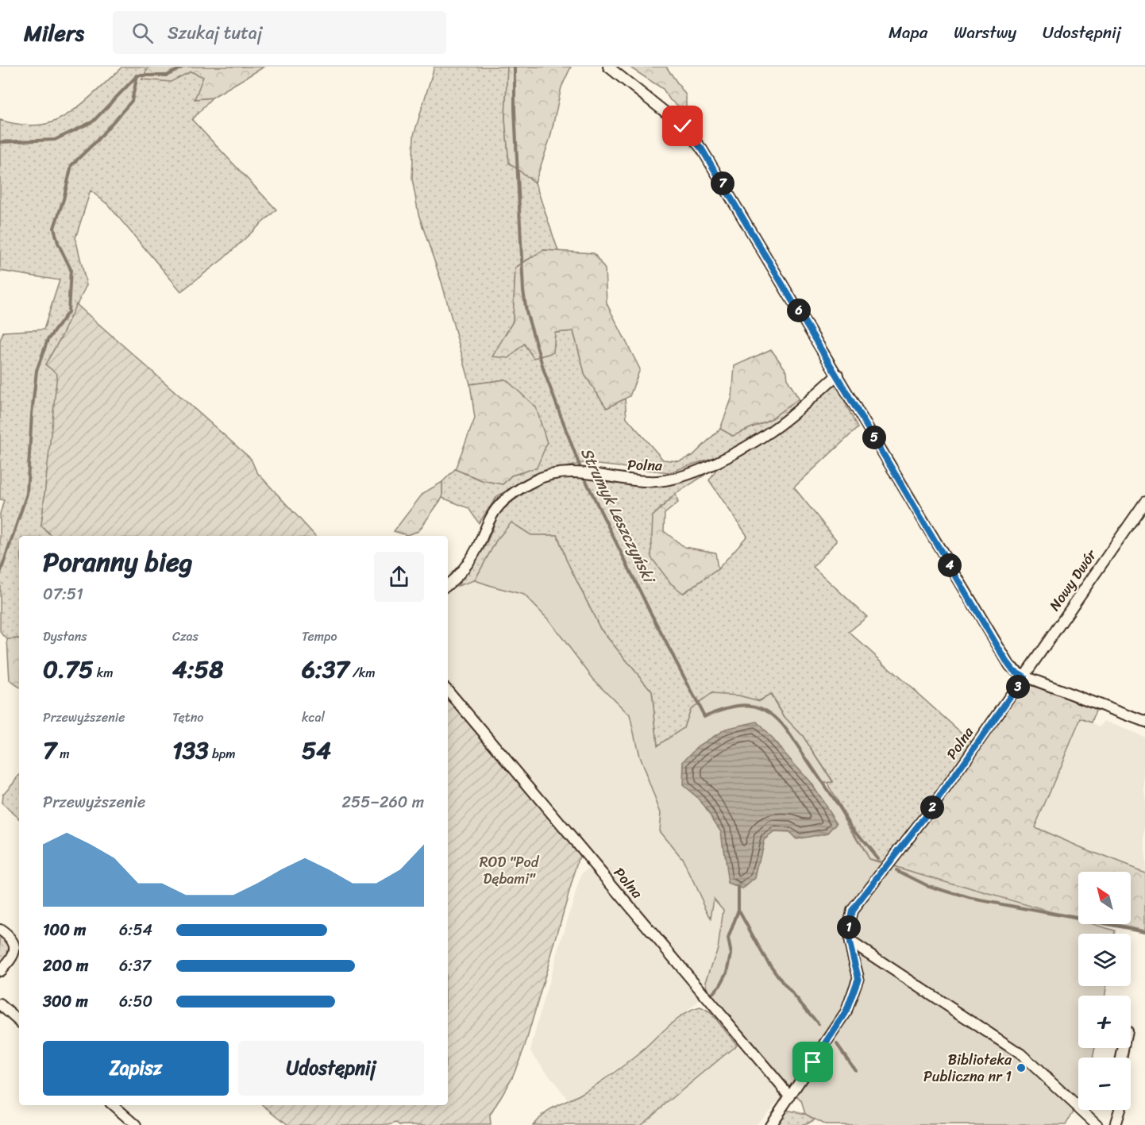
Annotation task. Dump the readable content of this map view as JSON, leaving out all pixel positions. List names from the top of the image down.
{
  "streets": {
    "street": ["Polna", "Nowy Dwór"]
  },
  "crossings": [
    ["Polna", "Nowy Dwór"]
  ],
  "water": ["Strumyk Leszczyński"],
  "parks": ["ROD \"Pod Dębami\""],
  "places": ["Biblioteka Publiczna nr 1"],
  "north": "top left",
  "page": {
    "header": "Milers",
    "search": "Szukaj tutaj",
    "nav": ["Mapa", "Warstwy", "Udostępnij"],
    "pins": [
      "7",
      "6",
      "5",
      "4",
      "3",
      "2",
      "1"
    ],
    "heading": ["Poranny bieg", "07:51"],
    "stats": [
      ["Dystans", "0.75 km"],
      ["Czas", "4:58"],
      ["Tempo", "6:37 /km"],
      ["Przewyższenie", "7 m"],
      ["Tętno", "133 bpm"],
      ["kcal", "54"]
    ],
    "chart": ["Przewyższenie", "255–260 m"],
    "map_buttons": ["+", "−"],
    "list": [
      {
        "name": "100 m",
        "note": "6:54"
      },
      {
        "name": "200 m",
        "note": "6:37"
      },
      {
        "name": "300 m",
        "note": "6:50"
      }
    ],
    "buttons": ["Zapisz", "Udostępnij"]
  }
}
